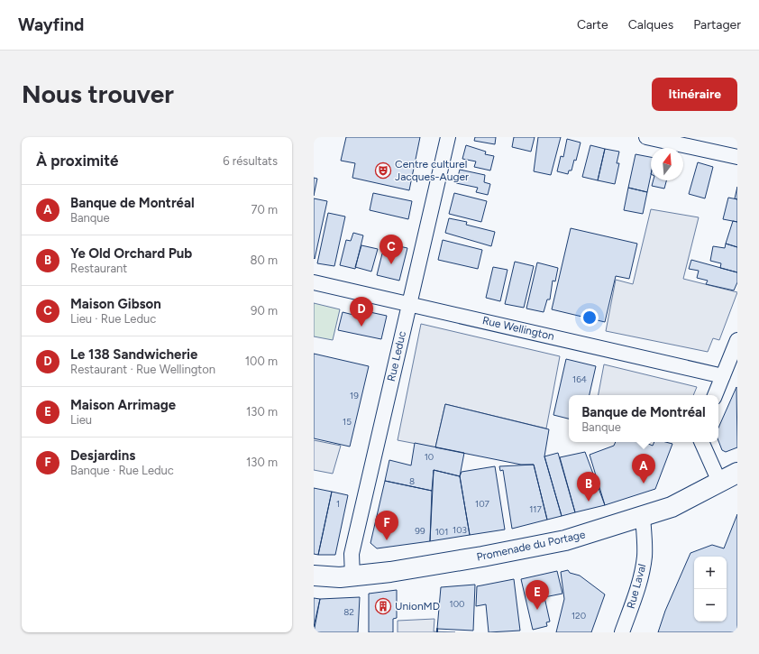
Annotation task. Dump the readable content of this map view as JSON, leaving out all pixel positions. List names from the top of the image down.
{
  "streets": {
    "street": [
      "Rue Wellington",
      "Rue Leduc",
      "Promenade du Portage",
      "Rue Laval"
    ]
  },
  "crossings": [
    ["Rue Wellington", "Rue Leduc"],
    ["Rue Leduc", "Promenade du Portage"],
    ["Promenade du Portage", "Rue Laval"]
  ],
  "places": {
    "theatre": ["Centre culturel Jacques-Auger"],
    "building": ["UnionMD"]
  },
  "house_numbers": [
    "164",
    "19",
    "15",
    "10",
    "8",
    "1",
    "107",
    "117",
    "103",
    "99",
    "101",
    "100",
    "82",
    "120"
  ],
  "north": "top",
  "page": {
    "header": "Wayfind",
    "nav": ["Carte", "Calques", "Partager"],
    "buttons": "Itinéraire",
    "title": "Nous trouver",
    "heading": ["À proximité", "6 résultats"],
    "list": [
      {
        "mark": "A",
        "name": "Banque de Montréal",
        "note": "Banque",
        "value": "70 m"
      },
      {
        "mark": "B",
        "name": "Ye Old Orchard Pub",
        "note": "Restaurant",
        "value": "80 m"
      },
      {
        "mark": "C",
        "name": "Maison Gibson",
        "note": "Lieu · Rue Leduc",
        "value": "90 m"
      },
      {
        "mark": "D",
        "name": "Le 138 Sandwicherie",
        "note": "Restaurant · Rue Wellington",
        "value": "100 m"
      },
      {
        "mark": "E",
        "name": "Maison Arrimage",
        "note": "Lieu",
        "value": "130 m"
      },
      {
        "mark": "F",
        "name": "Desjardins",
        "note": "Banque · Rue Leduc",
        "value": "130 m"
      }
    ],
    "pins": [
      "C",
      "D",
      "A",
      "B",
      "F",
      "E"
    ],
    "popup": ["Banque de Montréal", "Banque"],
    "map_buttons": ["+", "−"]
  }
}
